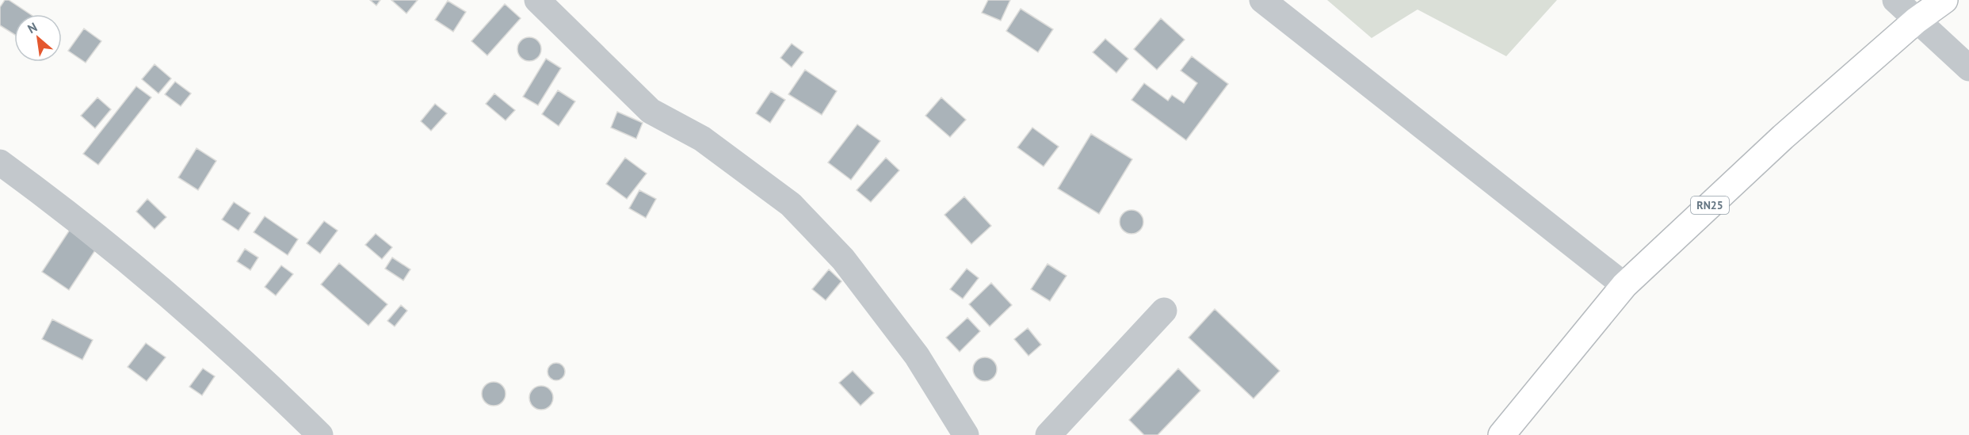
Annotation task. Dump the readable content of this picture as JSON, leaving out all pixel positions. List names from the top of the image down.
{
  "streets": {
    "main road": ["RN25"]
  },
  "north": "top left"
}
